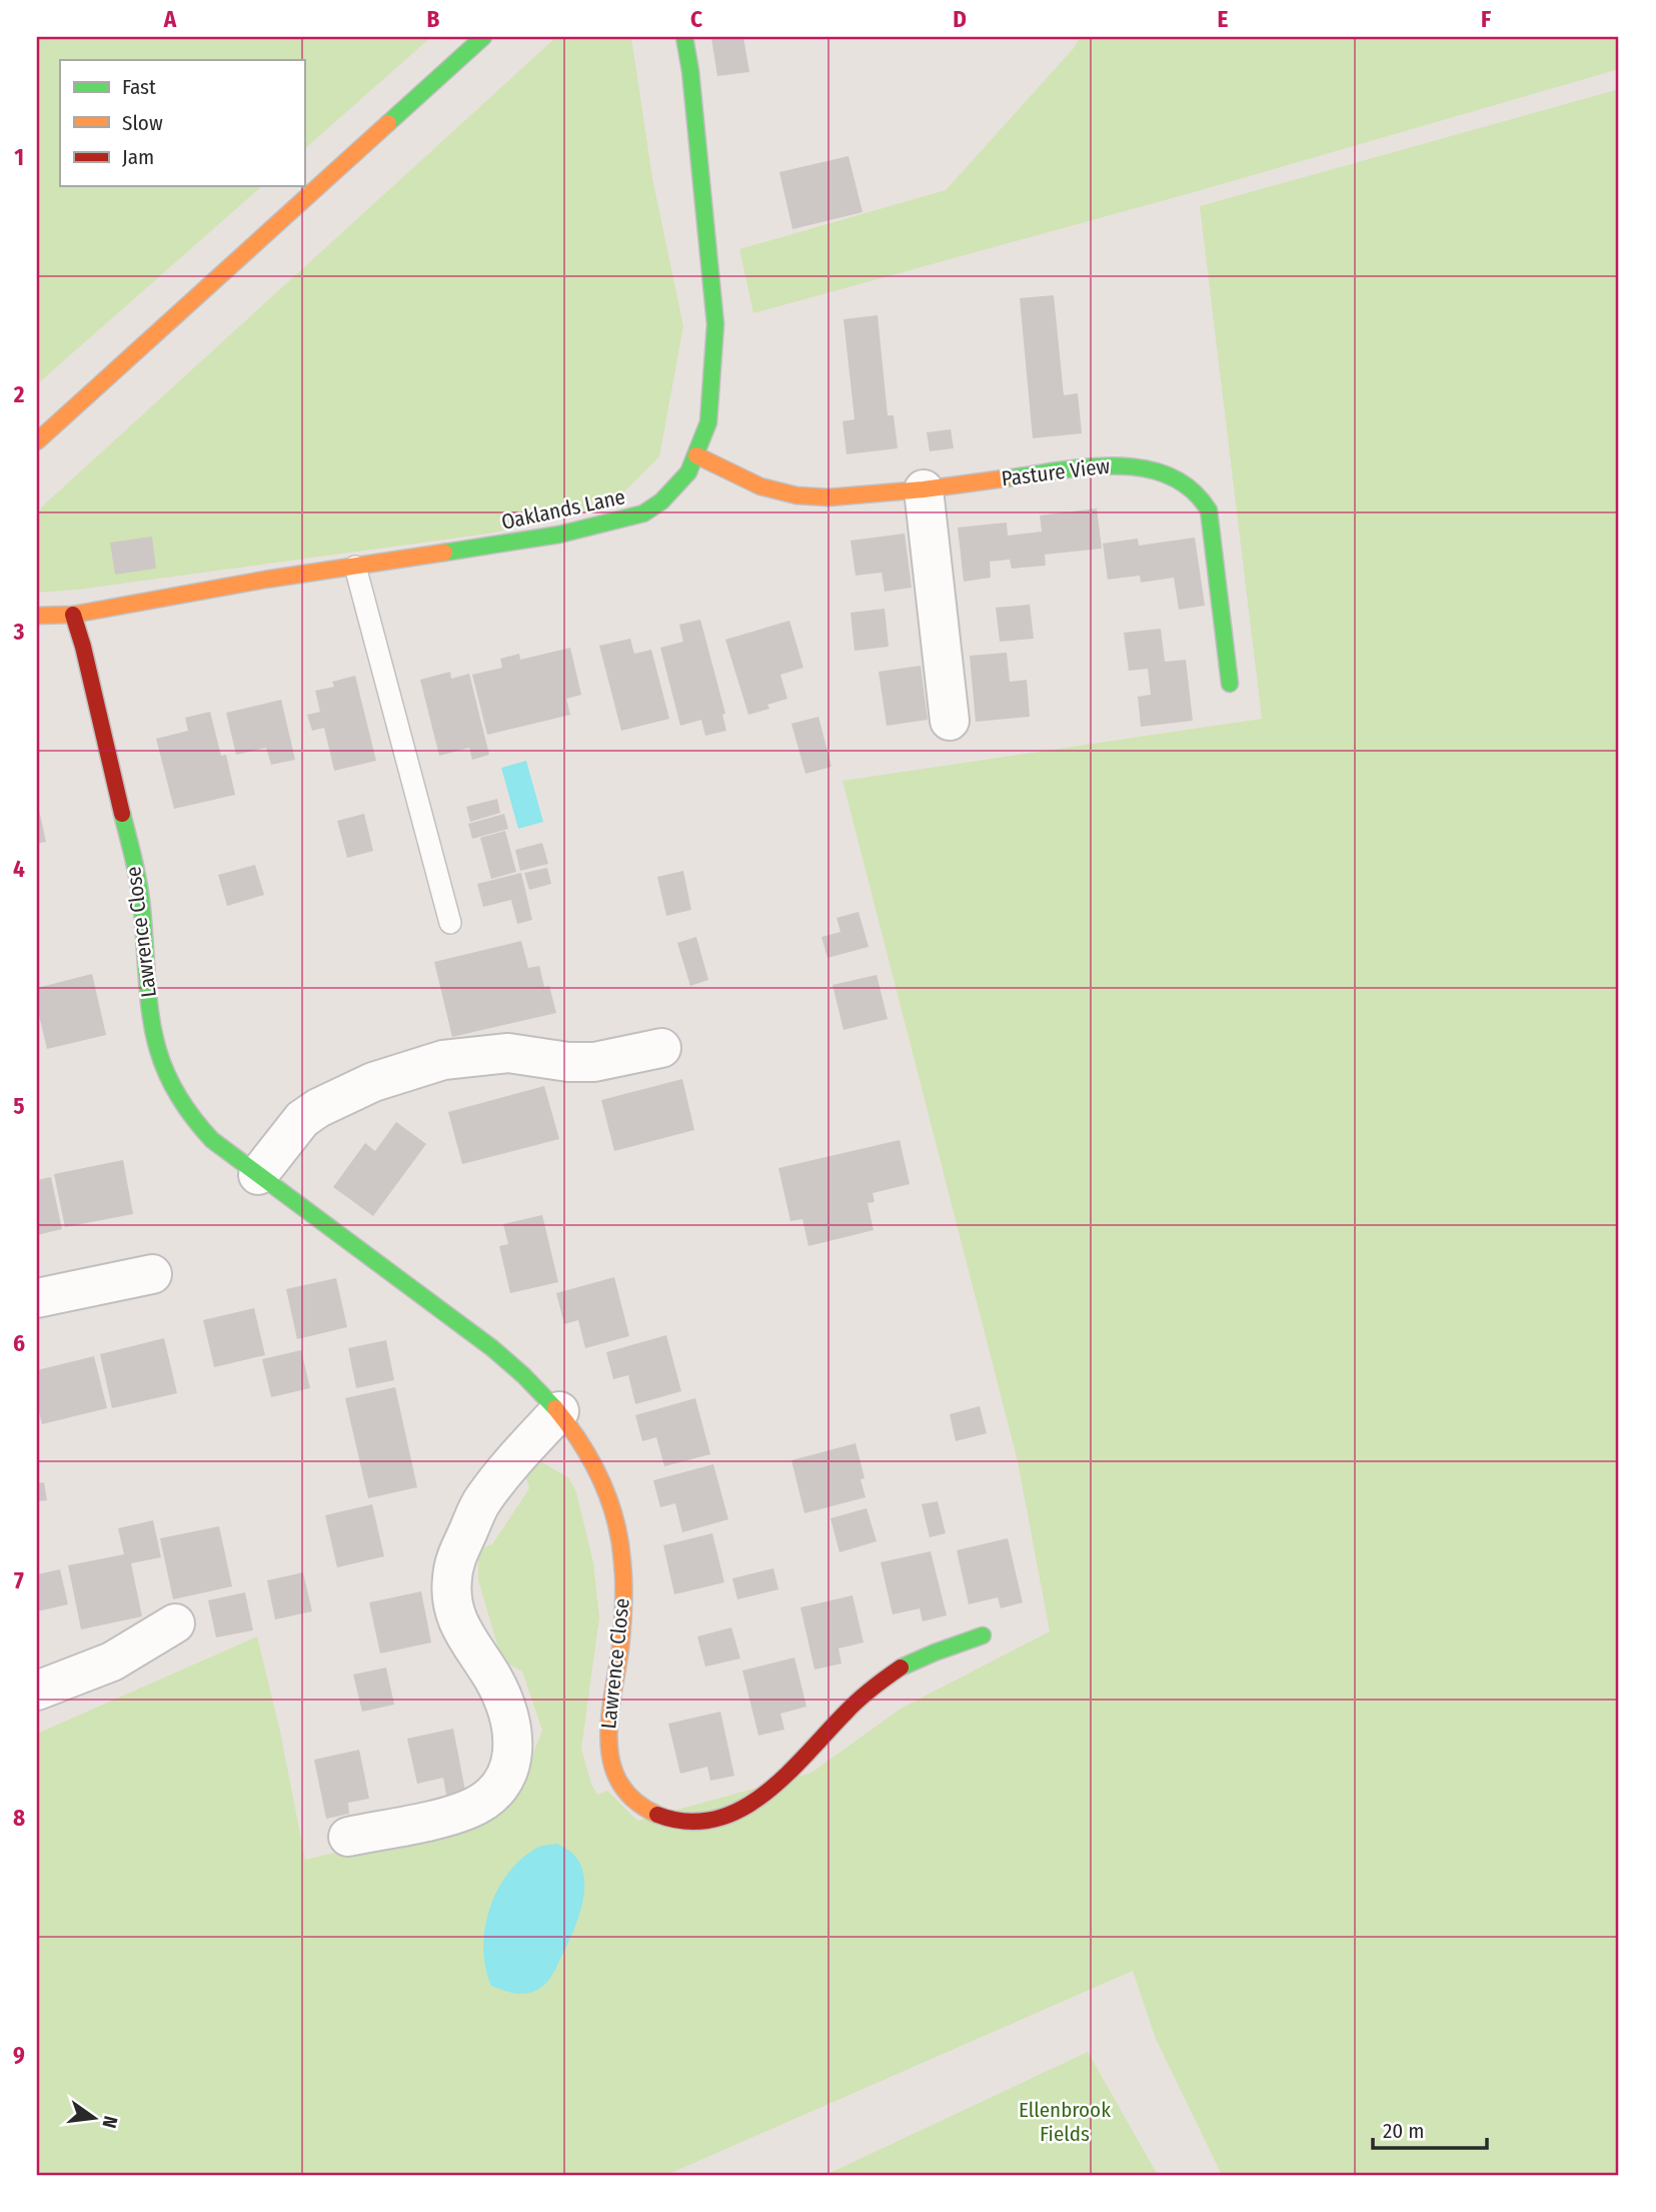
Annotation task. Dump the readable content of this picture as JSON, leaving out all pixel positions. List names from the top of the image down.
{
  "streets": {
    "street": ["Pasture View", "Oaklands Lane", "Lawrence Close"]
  },
  "crossings": [
    ["Pasture View", "Oaklands Lane"],
    ["Oaklands Lane", "Lawrence Close"]
  ],
  "parks": ["Ellenbrook Fields"],
  "legend": ["Fast", "Slow", "Jam"],
  "scale_bar": "20 m",
  "north": "right",
  "grid": {
    "columns": [
      "A",
      "B",
      "C",
      "D",
      "E",
      "F"
    ],
    "rows": [
      "1",
      "2",
      "3",
      "4",
      "5",
      "6",
      "7",
      "8",
      "9"
    ]
  }
}
